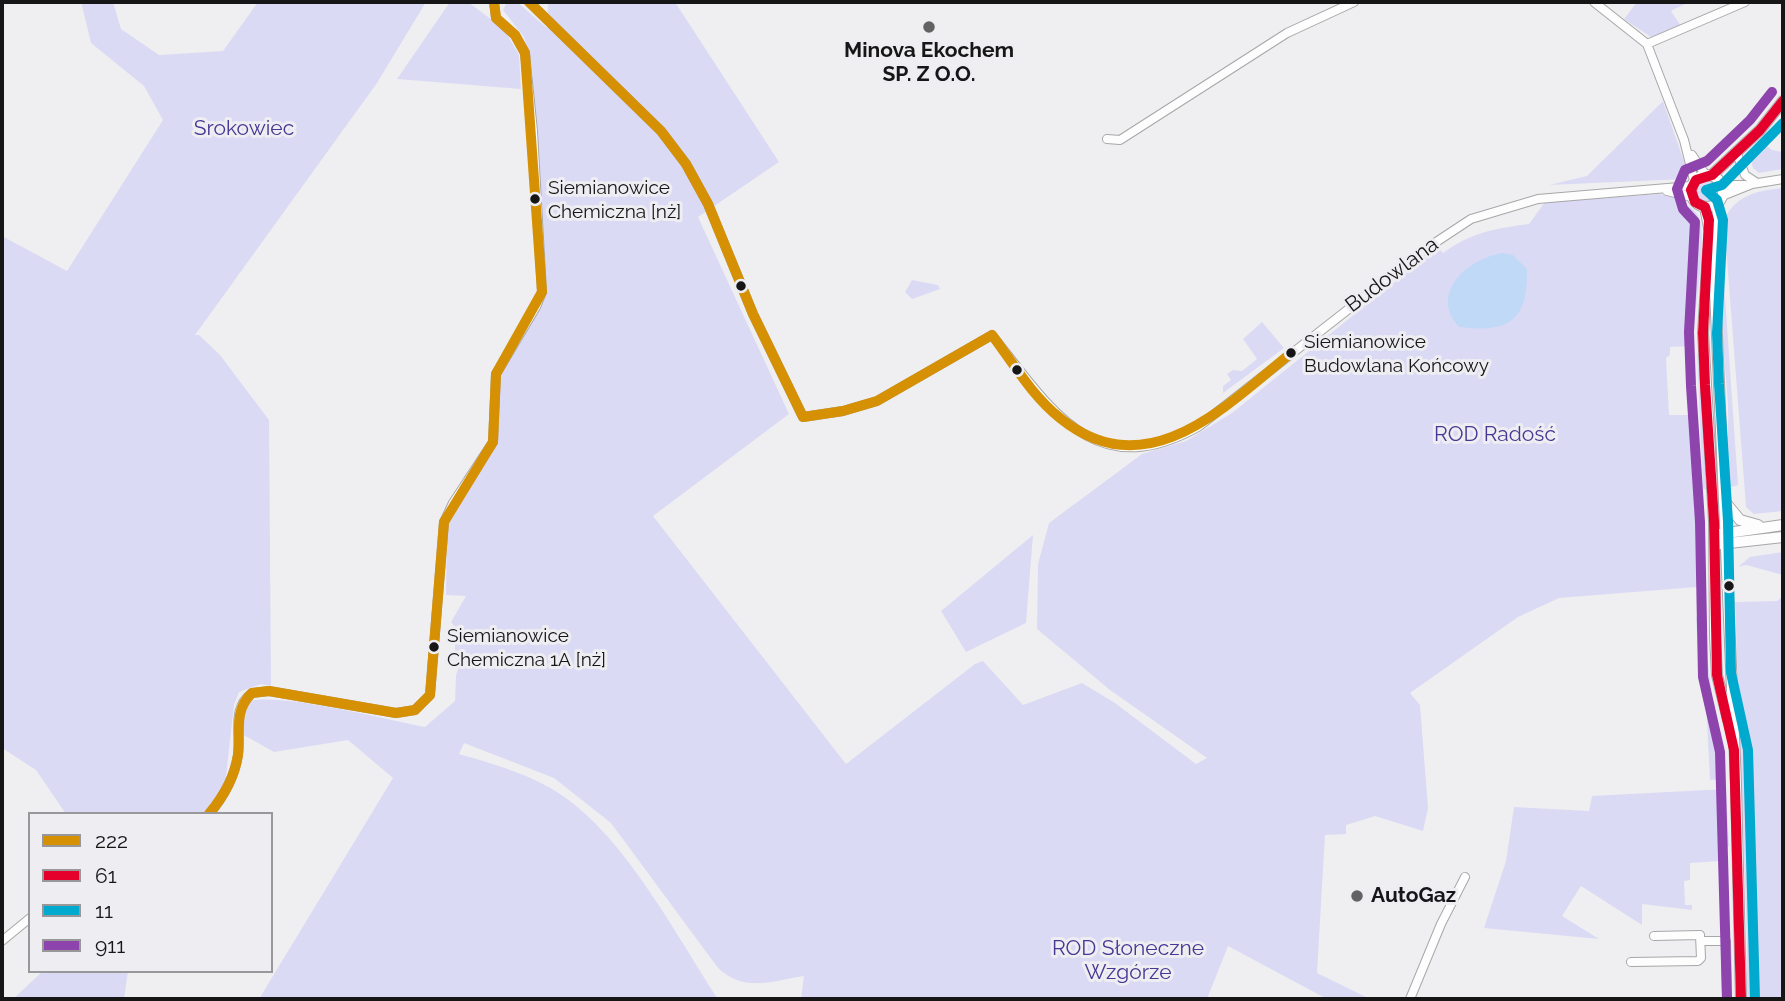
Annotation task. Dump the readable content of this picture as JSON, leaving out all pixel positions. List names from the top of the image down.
{
  "streets": {
    "street": ["Budowlana"]
  },
  "parks": ["Srokowiec", "ROD Radość", "ROD Słoneczne Wzgórze"],
  "places": [
    "Minova Ekochem SP. Z O.O.",
    "Siemianowice Chemiczna [nż]",
    "Siemianowice Budowlana Końcowy",
    "Siemianowice Chemiczna 1A [nż]",
    "AutoGaz"
  ],
  "lines": [
    "transit line 222",
    "transit line 911",
    "transit line 61",
    "transit line 11"
  ],
  "legend": [
    "222",
    "61",
    "11",
    "911"
  ]
}
